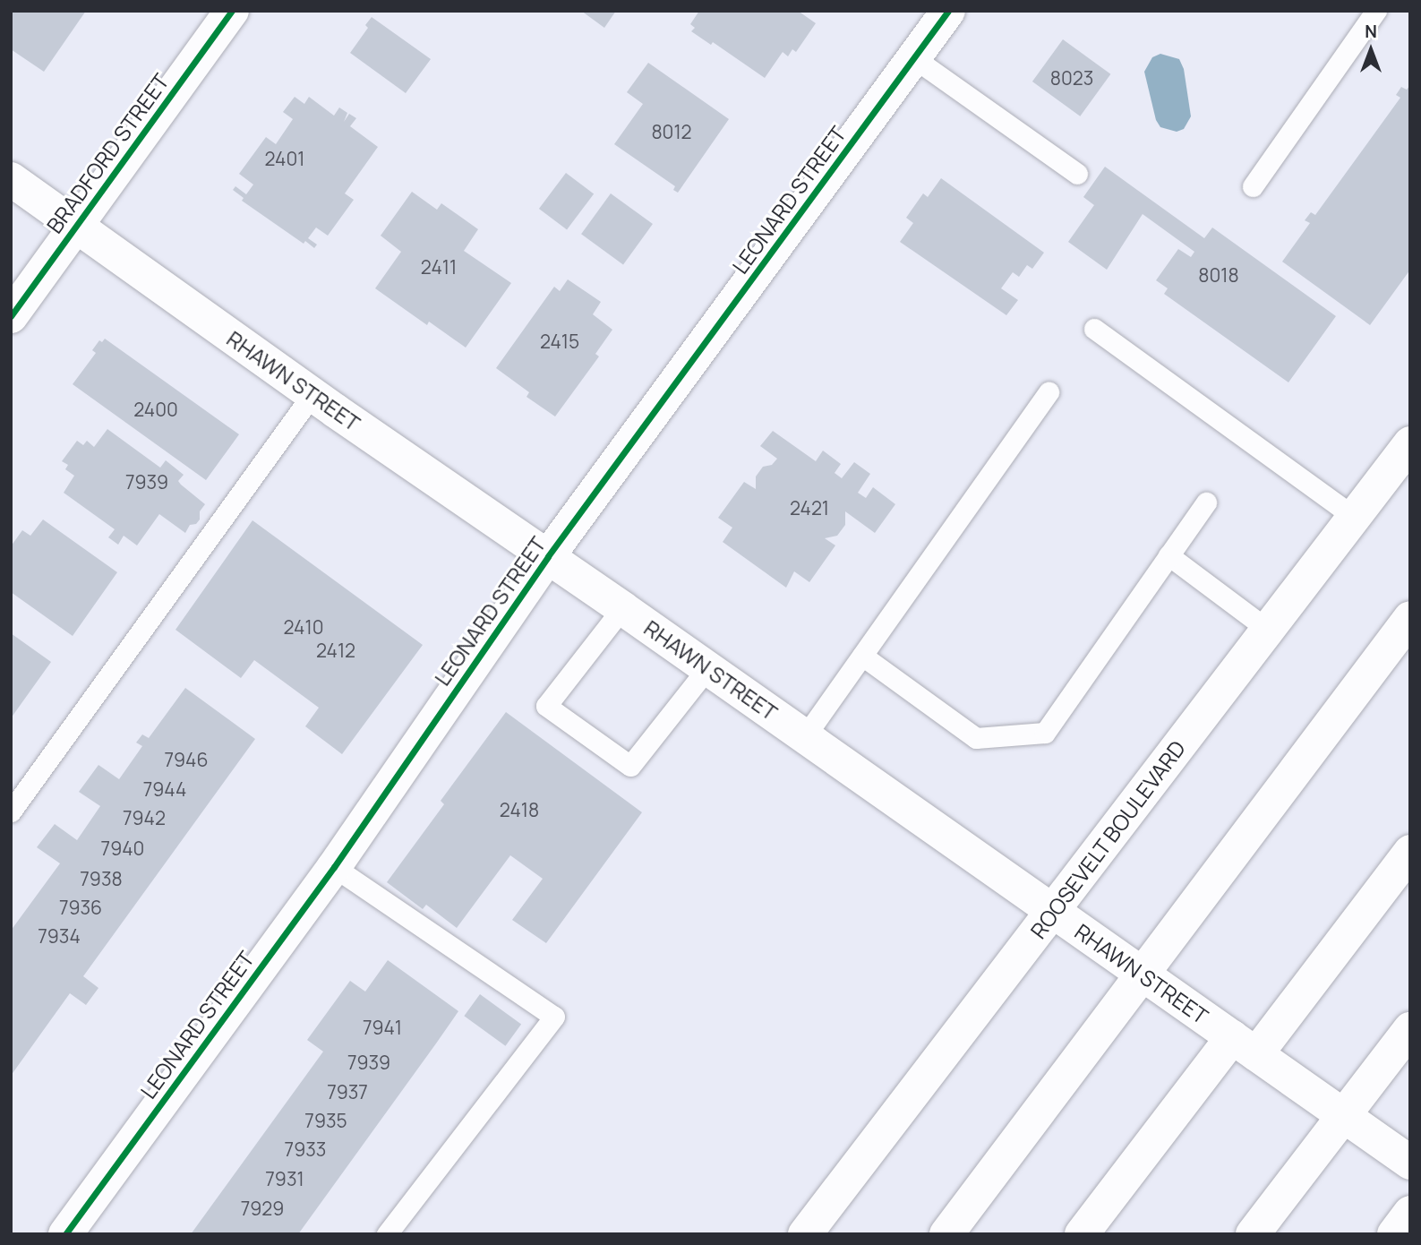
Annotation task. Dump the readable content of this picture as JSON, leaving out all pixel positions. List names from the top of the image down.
{
  "streets": {
    "main road": [
      "BRADFORD STREET",
      "LEONARD STREET",
      "RHAWN STREET",
      "ROOSEVELT BOULEVARD"
    ]
  },
  "crossings": [
    ["BRADFORD STREET", "RHAWN STREET"],
    ["LEONARD STREET", "RHAWN STREET"],
    ["RHAWN STREET", "ROOSEVELT BOULEVARD"]
  ],
  "house_numbers": [
    "8023",
    "8012",
    "2401",
    "2411",
    "8018",
    "2415",
    "2400",
    "7939",
    "2421",
    "2410",
    "2412",
    "7946",
    "7944",
    "2418",
    "7942",
    "7940",
    "7938",
    "7936",
    "7934",
    "7941",
    "7939",
    "7937",
    "7935",
    "7933",
    "7931",
    "7929"
  ],
  "north": "top"
}
